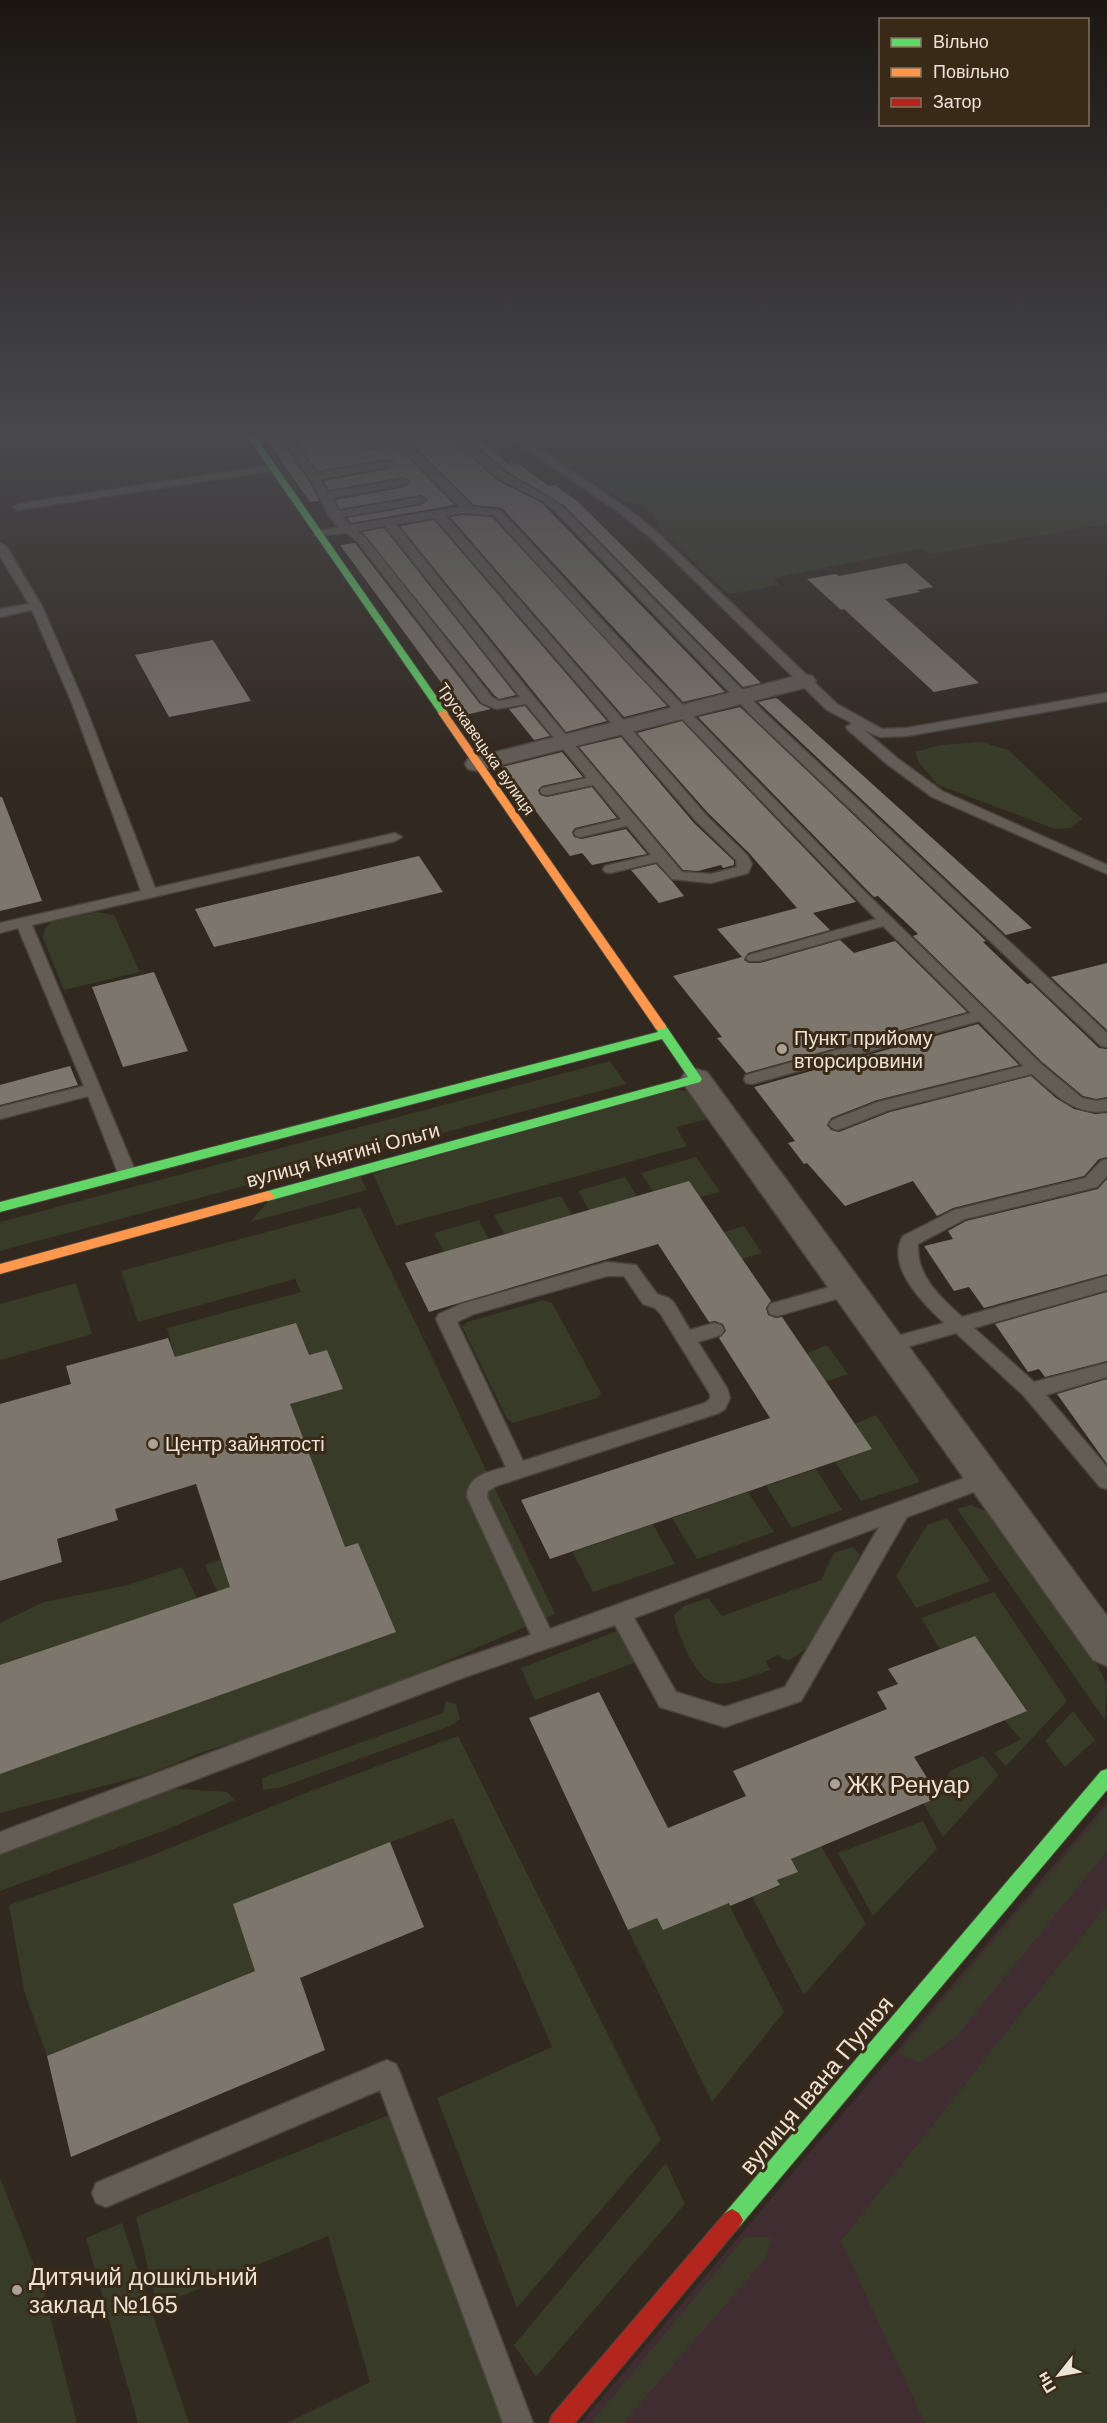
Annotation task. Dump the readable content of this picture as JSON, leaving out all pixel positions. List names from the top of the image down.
{
  "streets": {
    "street": ["Трускавецька вулиця", "вулиця Княгині Ольги", "вулиця Івана Пулюя"]
  },
  "crossings": [
    ["Трускавецька вулиця", "вулиця Княгині Ольги"]
  ],
  "places": [
    "Пункт прийому вторсировини",
    "Центр зайнятості",
    "ЖК Ренуар",
    "Дитячий дошкільний заклад №165"
  ],
  "legend": ["Вільно", "Повільно", "Затор"],
  "north": "bottom left"
}
